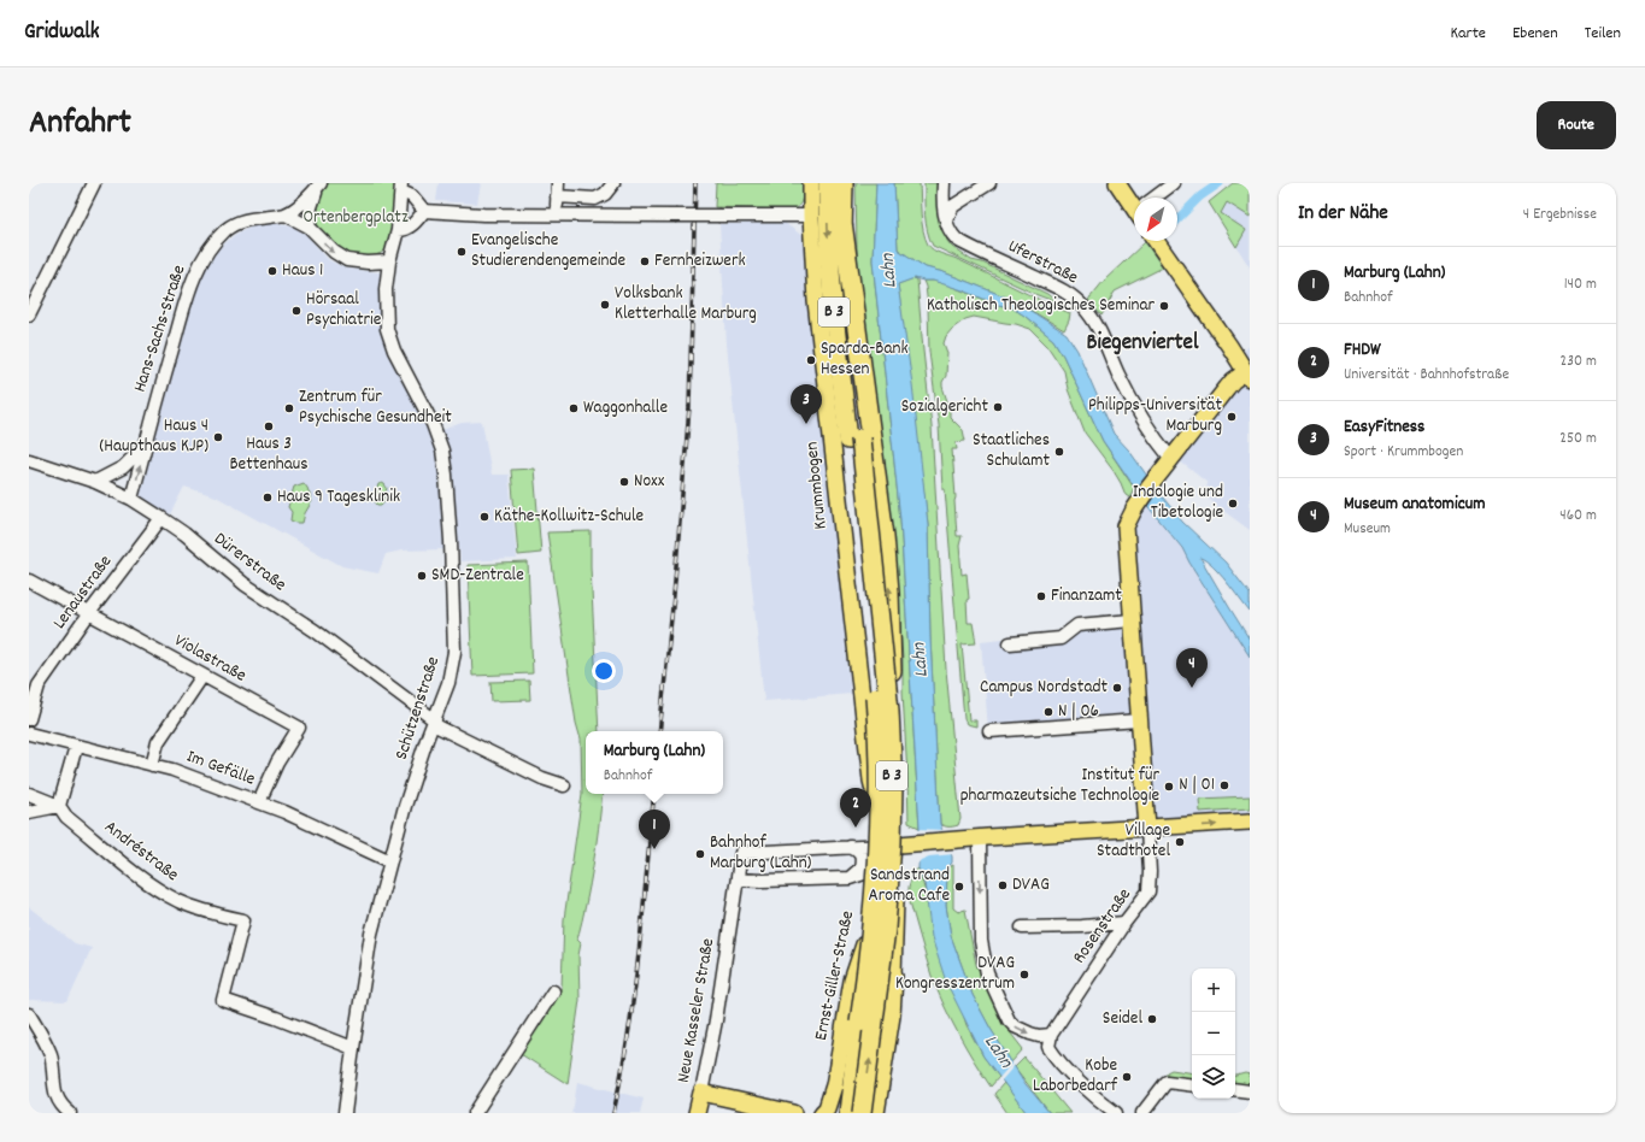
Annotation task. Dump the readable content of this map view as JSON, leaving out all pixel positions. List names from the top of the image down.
{
  "streets": {
    "highway": ["B 3"],
    "main road": ["Krummbogen", "Ernst-Giller-Straße", "Neue Kasseler Straße"],
    "street": [
      "Uferstraße",
      "Hans-Sachs-Straße",
      "Dürerstraße",
      "Lenaustraße",
      "Violastraße",
      "Schützenstraße",
      "Im Gefälle",
      "Andréstraße",
      "Rosenstraße"
    ]
  },
  "crossings": [
    ["B 3", "Krummbogen"],
    ["Hans-Sachs-Straße", "Dürerstraße"],
    ["Krummbogen", "Ernst-Giller-Straße"],
    ["Dürerstraße", "Lenaustraße"],
    ["Dürerstraße", "Schützenstraße"],
    ["Lenaustraße", "Violastraße"],
    ["Violastraße", "Im Gefälle"],
    ["Schützenstraße", "Im Gefälle"],
    ["Schützenstraße", "Andréstraße"]
  ],
  "districts": ["Biegenviertel"],
  "water": ["Lahn"],
  "parks": ["Ortenbergplatz"],
  "places": [
    "Evangelische Studierendengemeinde",
    "Fernheizwerk",
    "Haus 1",
    "Volksbank Kletterhalle Marburg",
    "Katholisch Theologisches Seminar",
    "Hörsaal Psychiatrie",
    "Sparda-Bank Hessen",
    "Sozialgericht",
    "Zentrum für Psychische Gesundheit",
    "Waggonhalle",
    "Philipps-Universität Marburg",
    "Haus 3 Bettenhaus",
    "Haus 4 (Haupthaus KJP)",
    "Staatliches Schulamt",
    "Noxx",
    "Haus 9 Tagesklinik",
    "Indologie und Tibetologie",
    "Käthe-Kollwitz-Schule",
    "SMD-Zentrale",
    "Finanzamt",
    "Campus Nordstadt",
    "N | 06",
    "N | 01",
    "Institut für pharmazeutsiche Technologie",
    "Village Stadthotel",
    "Bahnhof Marburg (Lahn)",
    "DVAG",
    "Sandstrand Aroma Cafe",
    "DVAG Kongresszentrum",
    "Seidel",
    "Kobe Laborbedarf"
  ],
  "north": "bottom left",
  "page": {
    "header": "Gridwalk",
    "nav": ["Karte", "Ebenen", "Teilen"],
    "title": "Anfahrt",
    "buttons": "Route",
    "heading": ["In der Nähe", "4 Ergebnisse"],
    "list": [
      {
        "mark": "1",
        "name": "Marburg (Lahn)",
        "note": "Bahnhof",
        "value": "140 m"
      },
      {
        "mark": "2",
        "name": "FHDW",
        "note": "Universität · Bahnhofstraße",
        "value": "230 m"
      },
      {
        "mark": "3",
        "name": "EasyFitness",
        "note": "Sport · Krummbogen",
        "value": "250 m"
      },
      {
        "mark": "4",
        "name": "Museum anatomicum",
        "note": "Museum",
        "value": "460 m"
      }
    ],
    "pins": [
      "3",
      "4",
      "2",
      "1"
    ],
    "popup": ["Marburg (Lahn)", "Bahnhof"],
    "map_buttons": ["+", "−"]
  }
}
